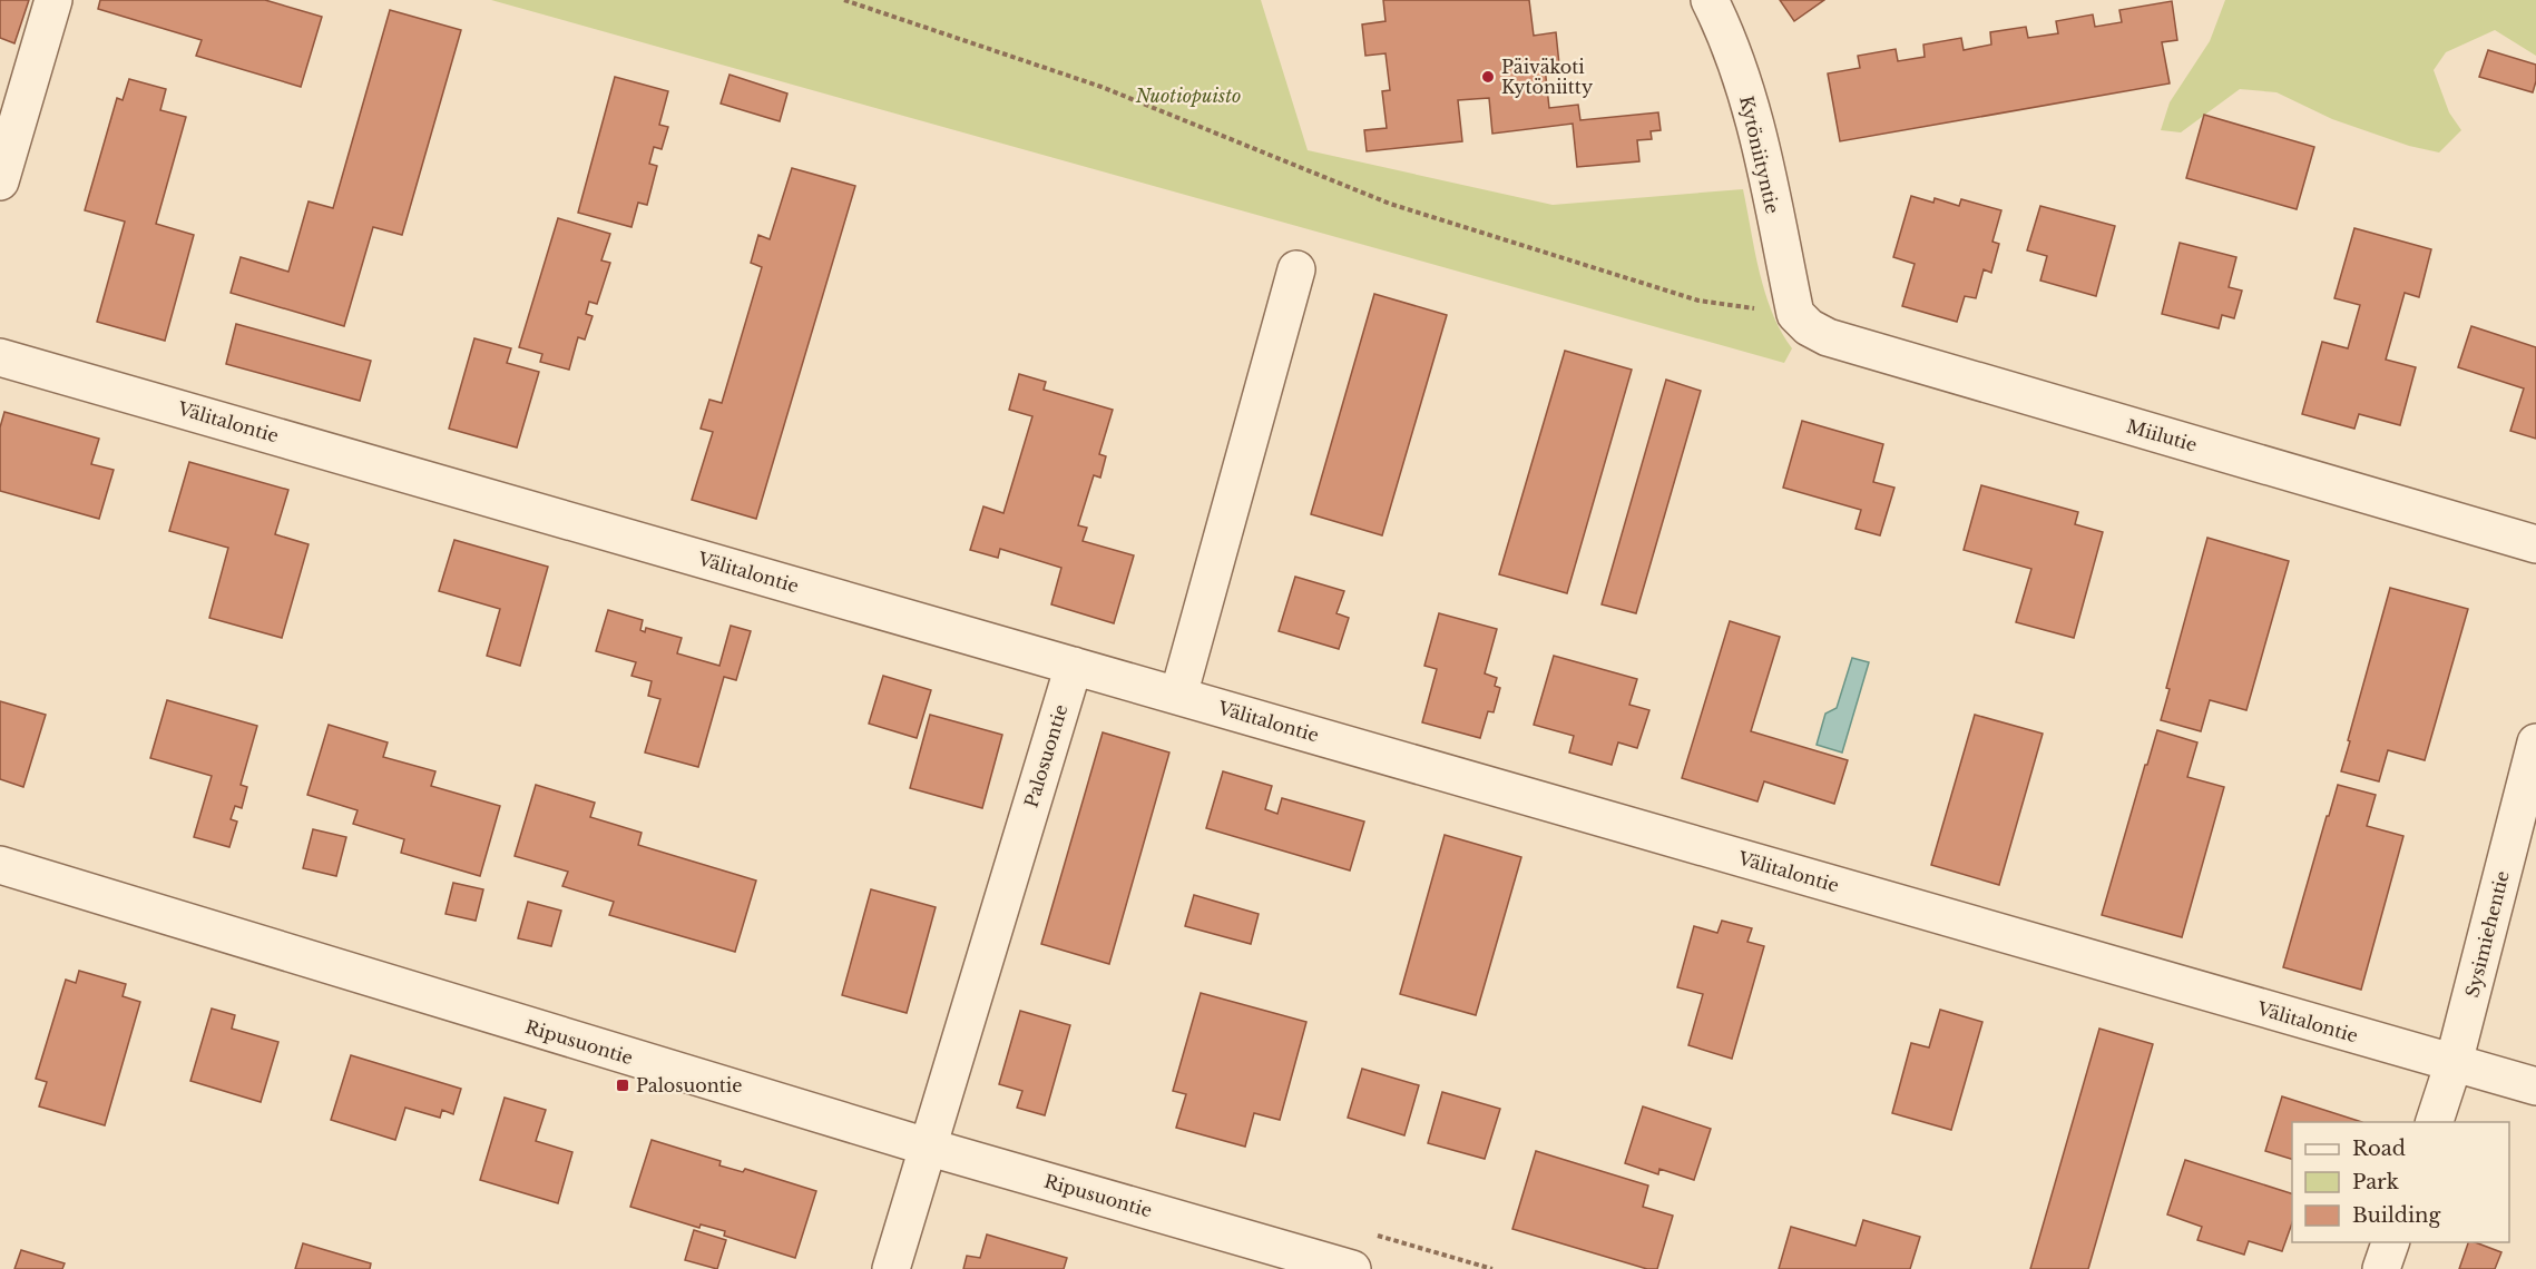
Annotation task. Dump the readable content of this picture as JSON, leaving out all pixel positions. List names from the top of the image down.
{
  "streets": {
    "street": [
      "Kytöniityntie",
      "Välitalontie",
      "Miilutie",
      "Palosuontie",
      "Sysimiehentie",
      "Ripusuontie"
    ]
  },
  "crossings": [
    ["Kytöniityntie", "Miilutie"],
    ["Välitalontie", "Palosuontie"],
    ["Välitalontie", "Sysimiehentie"],
    ["Palosuontie", "Ripusuontie"]
  ],
  "parks": ["Nuotiopuisto"],
  "places": {
    "other": ["Päiväkoti Kytöniitty"],
    "transit": ["Palosuontie"]
  },
  "legend": ["Road", "Park", "Building"]
}
